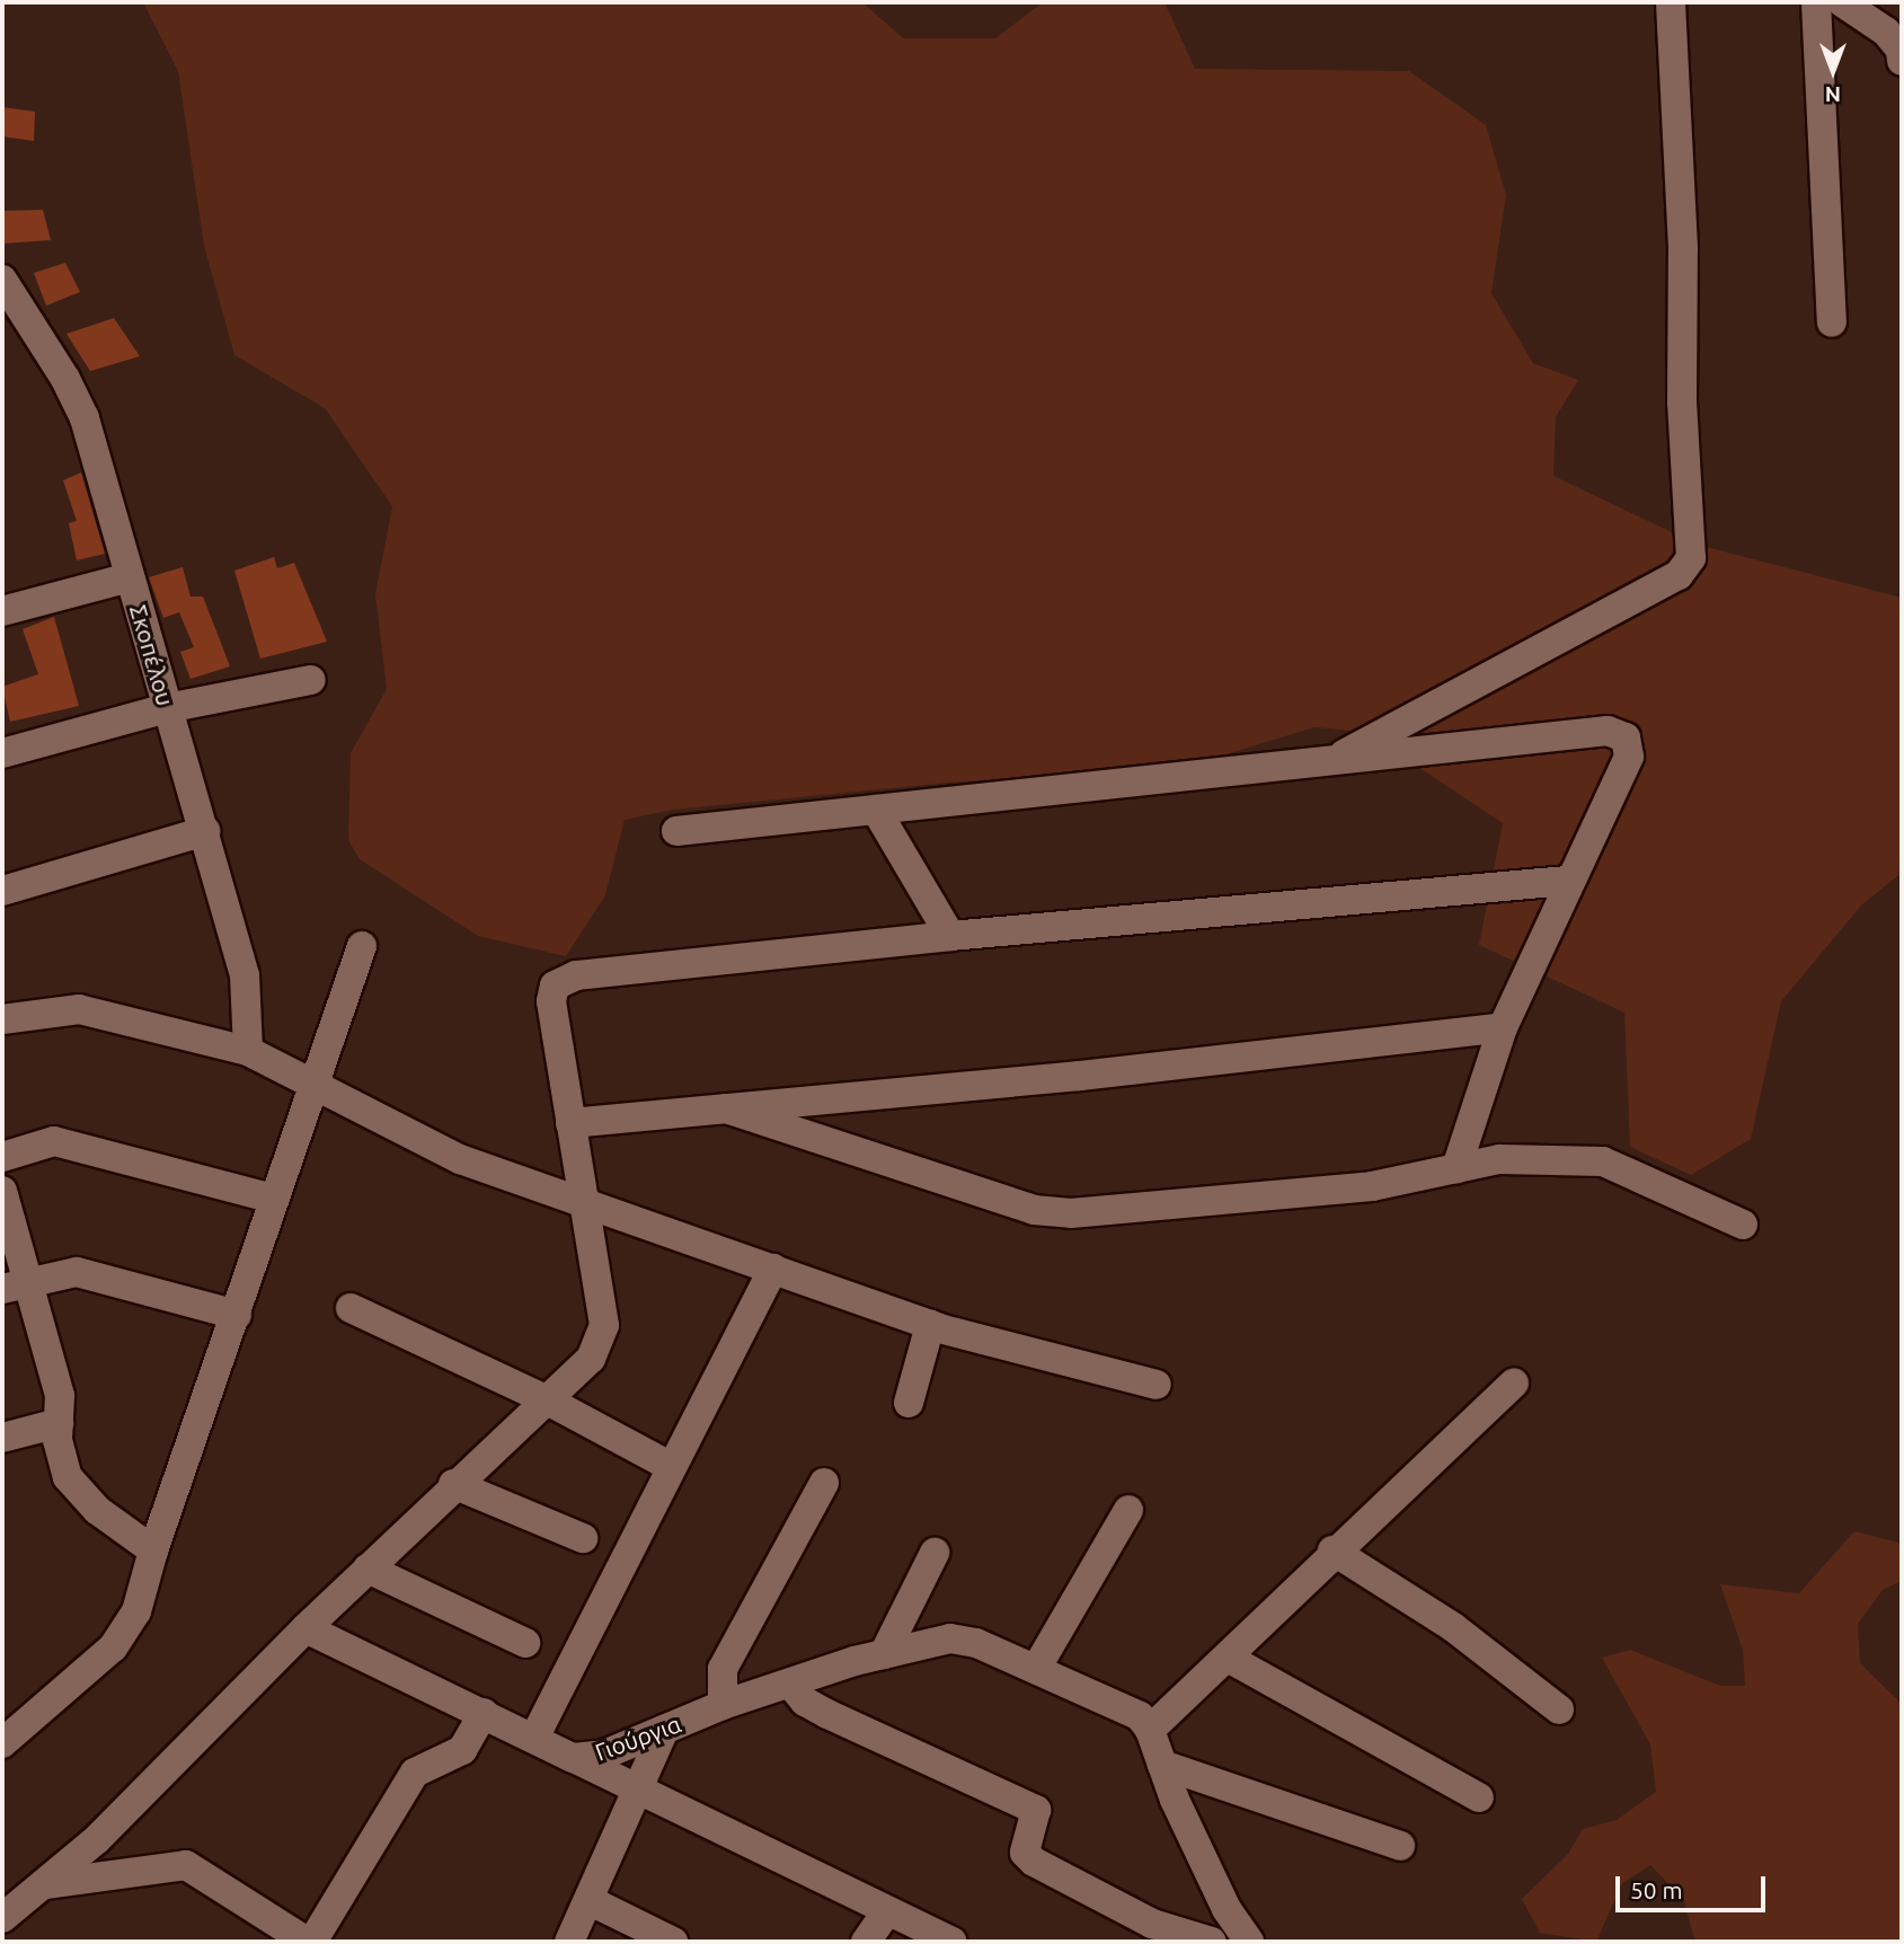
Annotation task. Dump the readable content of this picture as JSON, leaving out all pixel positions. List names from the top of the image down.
{
  "streets": {
    "street": ["Σκοπέλου", "Γιούργια"]
  },
  "scale_bar": "50 m",
  "north": "bottom"
}
